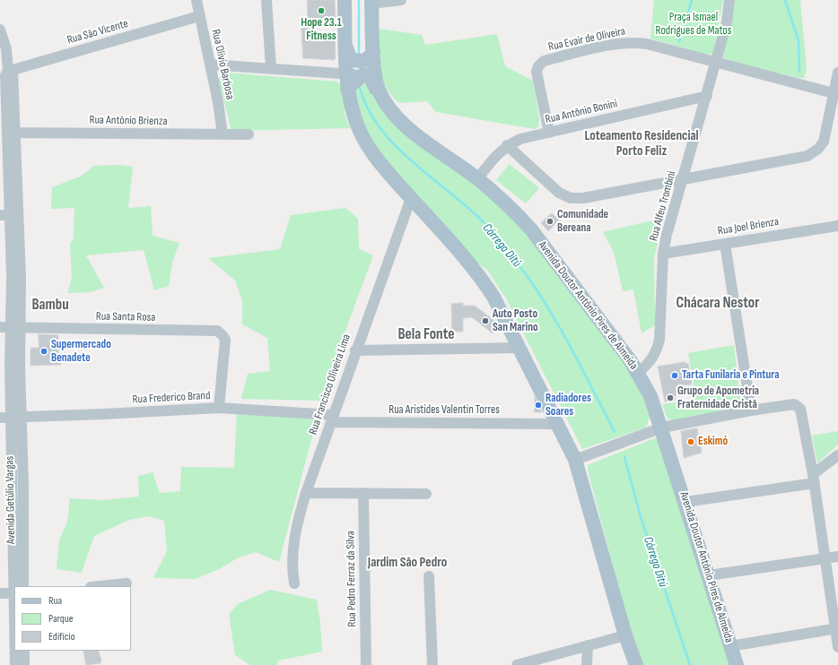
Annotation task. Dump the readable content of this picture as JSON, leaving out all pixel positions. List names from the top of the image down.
{
  "streets": {
    "main road": ["Avenida Doutor Antônio Pires de Almeida"],
    "street": [
      "Rua São Vicente",
      "Rua Evair de Oliveira",
      "Rua Olívio Barbosa",
      "Rua Antônio Bonini",
      "Rua Antônio Brienza",
      "Rua Alfeu Trombini",
      "Rua Joel Brienza",
      "Rua Santa Rosa",
      "Rua Francisco Oliveira Lima",
      "Rua Frederico Brand",
      "Rua Aristides Valentin Torres",
      "Avenida Getúlio Vargas",
      "Rua Pedro Ferraz da Silva"
    ]
  },
  "crossings": [
    ["Rua São Vicente", "Rua Olívio Barbosa"],
    ["Rua São Vicente", "Avenida Getúlio Vargas"],
    ["Rua Evair de Oliveira", "Rua Antônio Bonini"],
    ["Rua Evair de Oliveira", "Rua Alfeu Trombini"],
    ["Rua Olívio Barbosa", "Rua Antônio Brienza"],
    ["Rua Antônio Bonini", "Rua Alfeu Trombini"],
    ["Rua Antônio Bonini", "Avenida Doutor Antônio Pires de Almeida"],
    ["Rua Antônio Brienza", "Avenida Getúlio Vargas"],
    ["Rua Alfeu Trombini", "Rua Joel Brienza"],
    ["Rua Alfeu Trombini", "Avenida Doutor Antônio Pires de Almeida"],
    ["Rua Santa Rosa", "Rua Frederico Brand"],
    ["Rua Santa Rosa", "Avenida Getúlio Vargas"],
    ["Rua Francisco Oliveira Lima", "Rua Frederico Brand"],
    ["Rua Francisco Oliveira Lima", "Rua Aristides Valentin Torres"],
    ["Rua Frederico Brand", "Rua Aristides Valentin Torres"],
    ["Rua Frederico Brand", "Avenida Getúlio Vargas"]
  ],
  "districts": [
    "Loteamento Residencial Porto Feliz",
    "Chácara Nestor",
    "Bambu",
    "Bela Fonte",
    "Jardim São Pedro"
  ],
  "water": ["Córrego Ditú"],
  "parks": ["Praça Ismael Rodrigues de Matos"],
  "places": [
    "Hope 23.1 Fitness",
    "Comunidade Bereana",
    "Auto Posto San Marino",
    "Supermercado Benadete",
    "Tarta Funilaria e Pintura",
    "Grupo de Apometria Fraternidade Cristã",
    "Radiadores Soares",
    "Eskimó"
  ],
  "legend": ["Rua", "Parque", "Edifício"]
}
